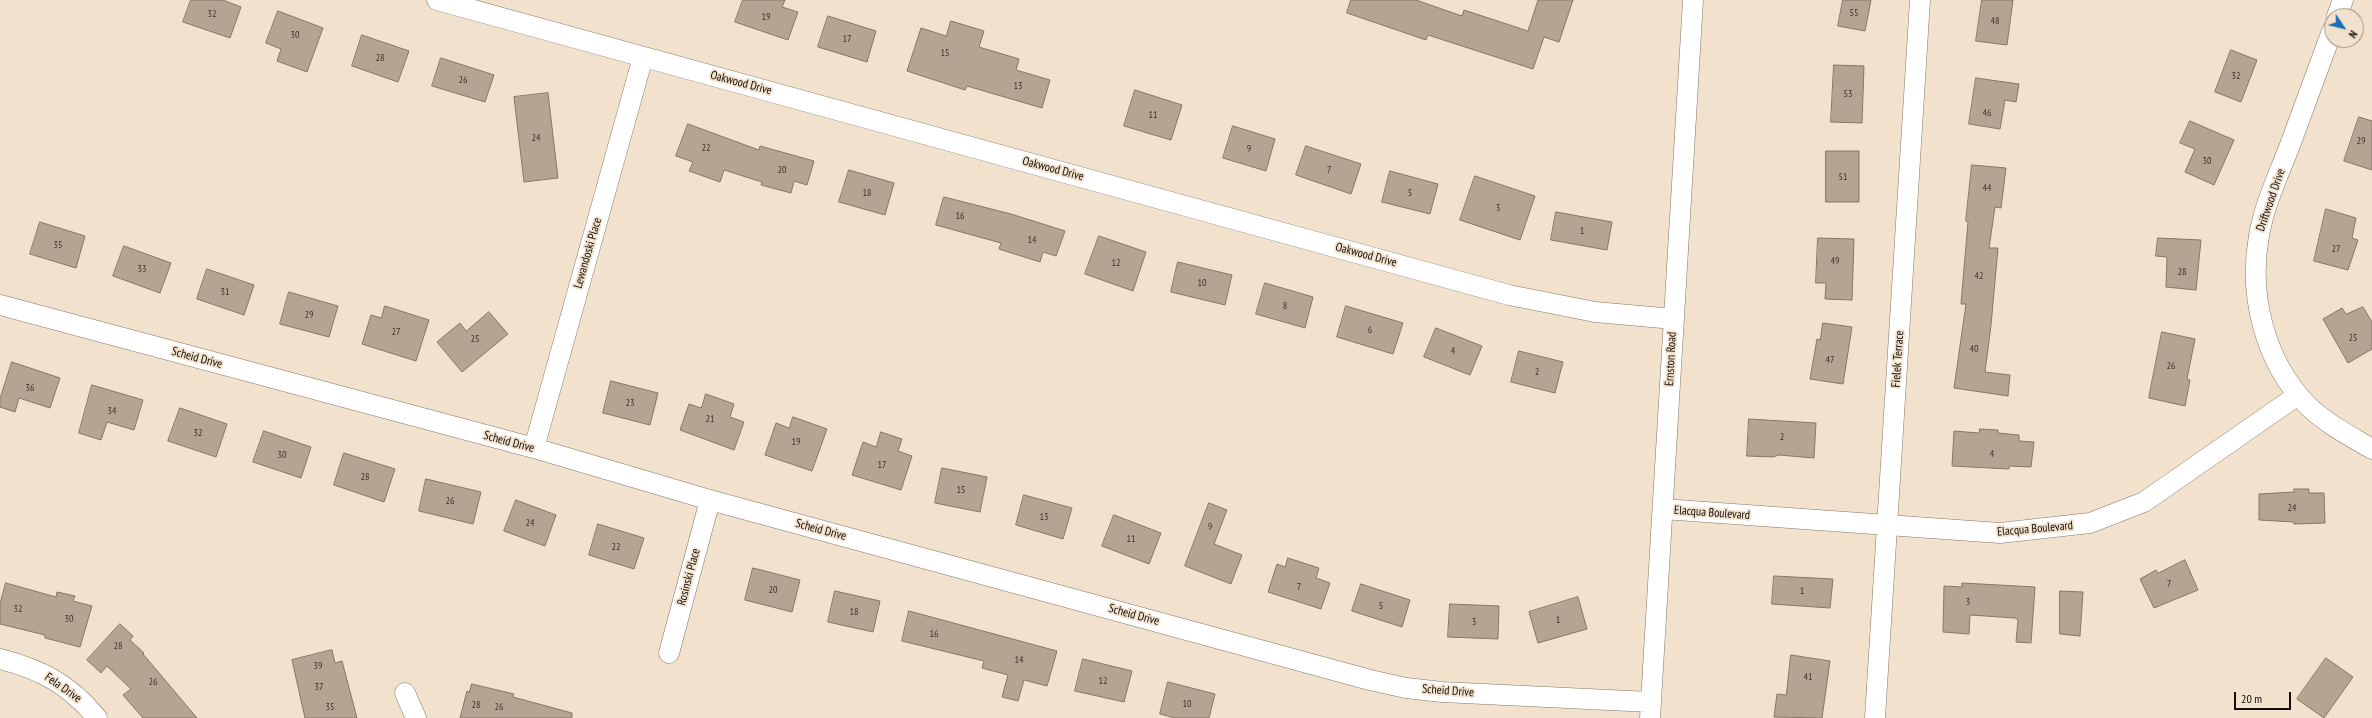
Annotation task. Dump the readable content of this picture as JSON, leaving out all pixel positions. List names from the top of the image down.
{
  "streets": {
    "street": [
      "Oakwood Drive",
      "Driftwood Drive",
      "Lewandoski Place",
      "Scheid Drive",
      "Ernston Road",
      "Fielek Terrace",
      "Elacqua Boulevard",
      "Rosinski Place",
      "Fela Drive"
    ]
  },
  "crossings": [
    ["Oakwood Drive", "Lewandoski Place"],
    ["Oakwood Drive", "Ernston Road"],
    ["Driftwood Drive", "Elacqua Boulevard"],
    ["Lewandoski Place", "Scheid Drive"],
    ["Scheid Drive", "Ernston Road"],
    ["Scheid Drive", "Rosinski Place"],
    ["Ernston Road", "Elacqua Boulevard"],
    ["Fielek Terrace", "Elacqua Boulevard"]
  ],
  "house_numbers": [
    "55",
    "32",
    "19",
    "48",
    "30",
    "17",
    "15",
    "28",
    "32",
    "26",
    "13",
    "53",
    "46",
    "11",
    "24",
    "29",
    "22",
    "9",
    "30",
    "20",
    "7",
    "51",
    "44",
    "18",
    "5",
    "3",
    "16",
    "1",
    "14",
    "35",
    "27",
    "49",
    "12",
    "33",
    "28",
    "42",
    "10",
    "31",
    "8",
    "29",
    "6",
    "27",
    "25",
    "25",
    "40",
    "4",
    "47",
    "26",
    "2",
    "36",
    "23",
    "34",
    "21",
    "32",
    "2",
    "19",
    "4",
    "30",
    "17",
    "28",
    "15",
    "26",
    "24",
    "13",
    "24",
    "9",
    "11",
    "22",
    "7",
    "7",
    "20",
    "1",
    "3",
    "5",
    "32",
    "18",
    "30",
    "1",
    "3",
    "16",
    "28",
    "14",
    "39",
    "41",
    "12",
    "26",
    "37",
    "10",
    "28",
    "35",
    "26"
  ],
  "scale_bar": "20 m",
  "north": "bottom right"
}
